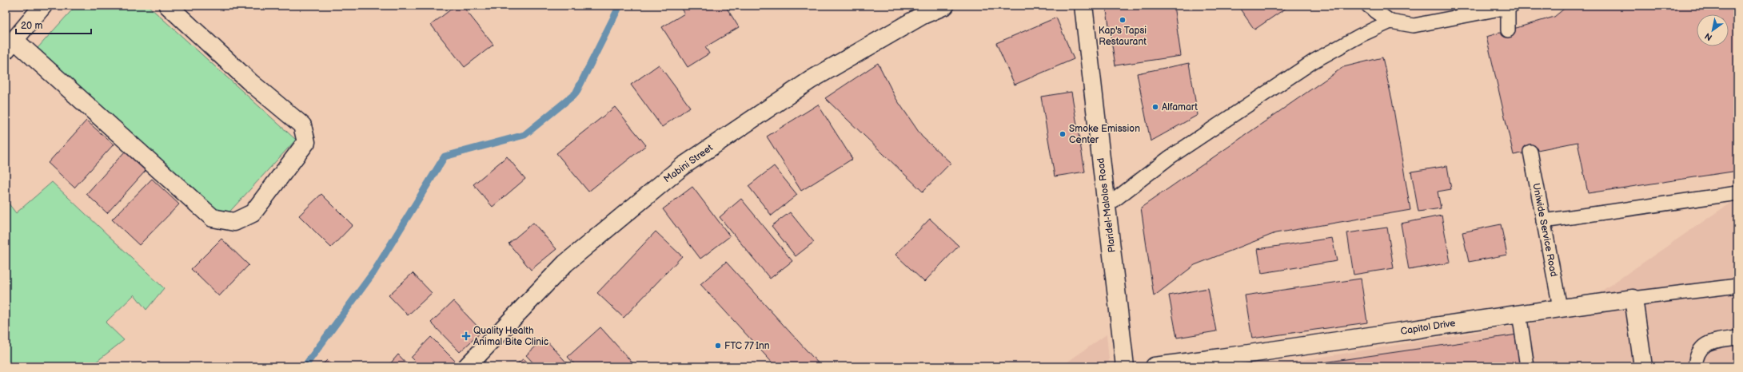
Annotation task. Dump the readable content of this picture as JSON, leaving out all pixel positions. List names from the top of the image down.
{
  "streets": {
    "street": ["Mabini Street", "Plaridel-Malolos Road", "Capitol Drive"],
    "lane": ["Uniwide Service Road"]
  },
  "crossings": [
    ["Uniwide Service Road", "Capitol Drive"]
  ],
  "places": {
    "other": [
      "Kap's Tapsi Restaurant",
      "Alfamart",
      "Smoke Emission Center",
      "FTC 77 Inn"
    ],
    "health": ["Quality Health Animal Bite Clinic"]
  },
  "scale_bar": "20 m",
  "north": "bottom left"
}
